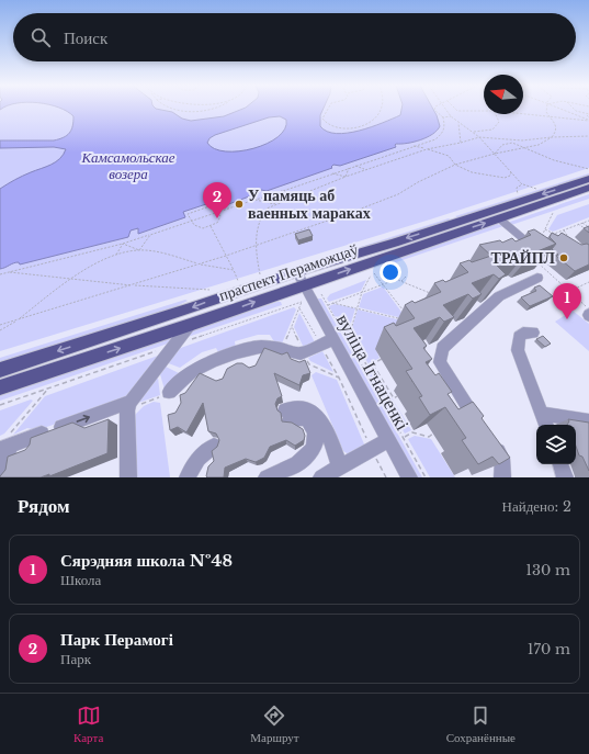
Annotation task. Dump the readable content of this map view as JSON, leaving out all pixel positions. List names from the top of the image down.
{
  "streets": {
    "main road": ["праспект Пераможцаў"],
    "street": ["вуліца Ігнаценкі"]
  },
  "crossings": [
    ["праспект Пераможцаў", "вуліца Ігнаценкі"]
  ],
  "water": ["Камсамольскае возера"],
  "places": ["У памяць аб ваенных мараках", "ТРАЙПЛ"],
  "north": "left",
  "page": {
    "search": "Поиск",
    "pins": ["2", "1"],
    "heading": ["Рядом", "Найдено: 2"],
    "list": [
      {
        "mark": "1",
        "name": "Сярэдняя школа №48",
        "note": "Школа",
        "value": "130 m"
      },
      {
        "mark": "2",
        "name": "Парк Перамогі",
        "note": "Парк",
        "value": "170 m"
      }
    ],
    "nav": ["Карта", "Маршрут", "Сохранённые"]
  }
}
